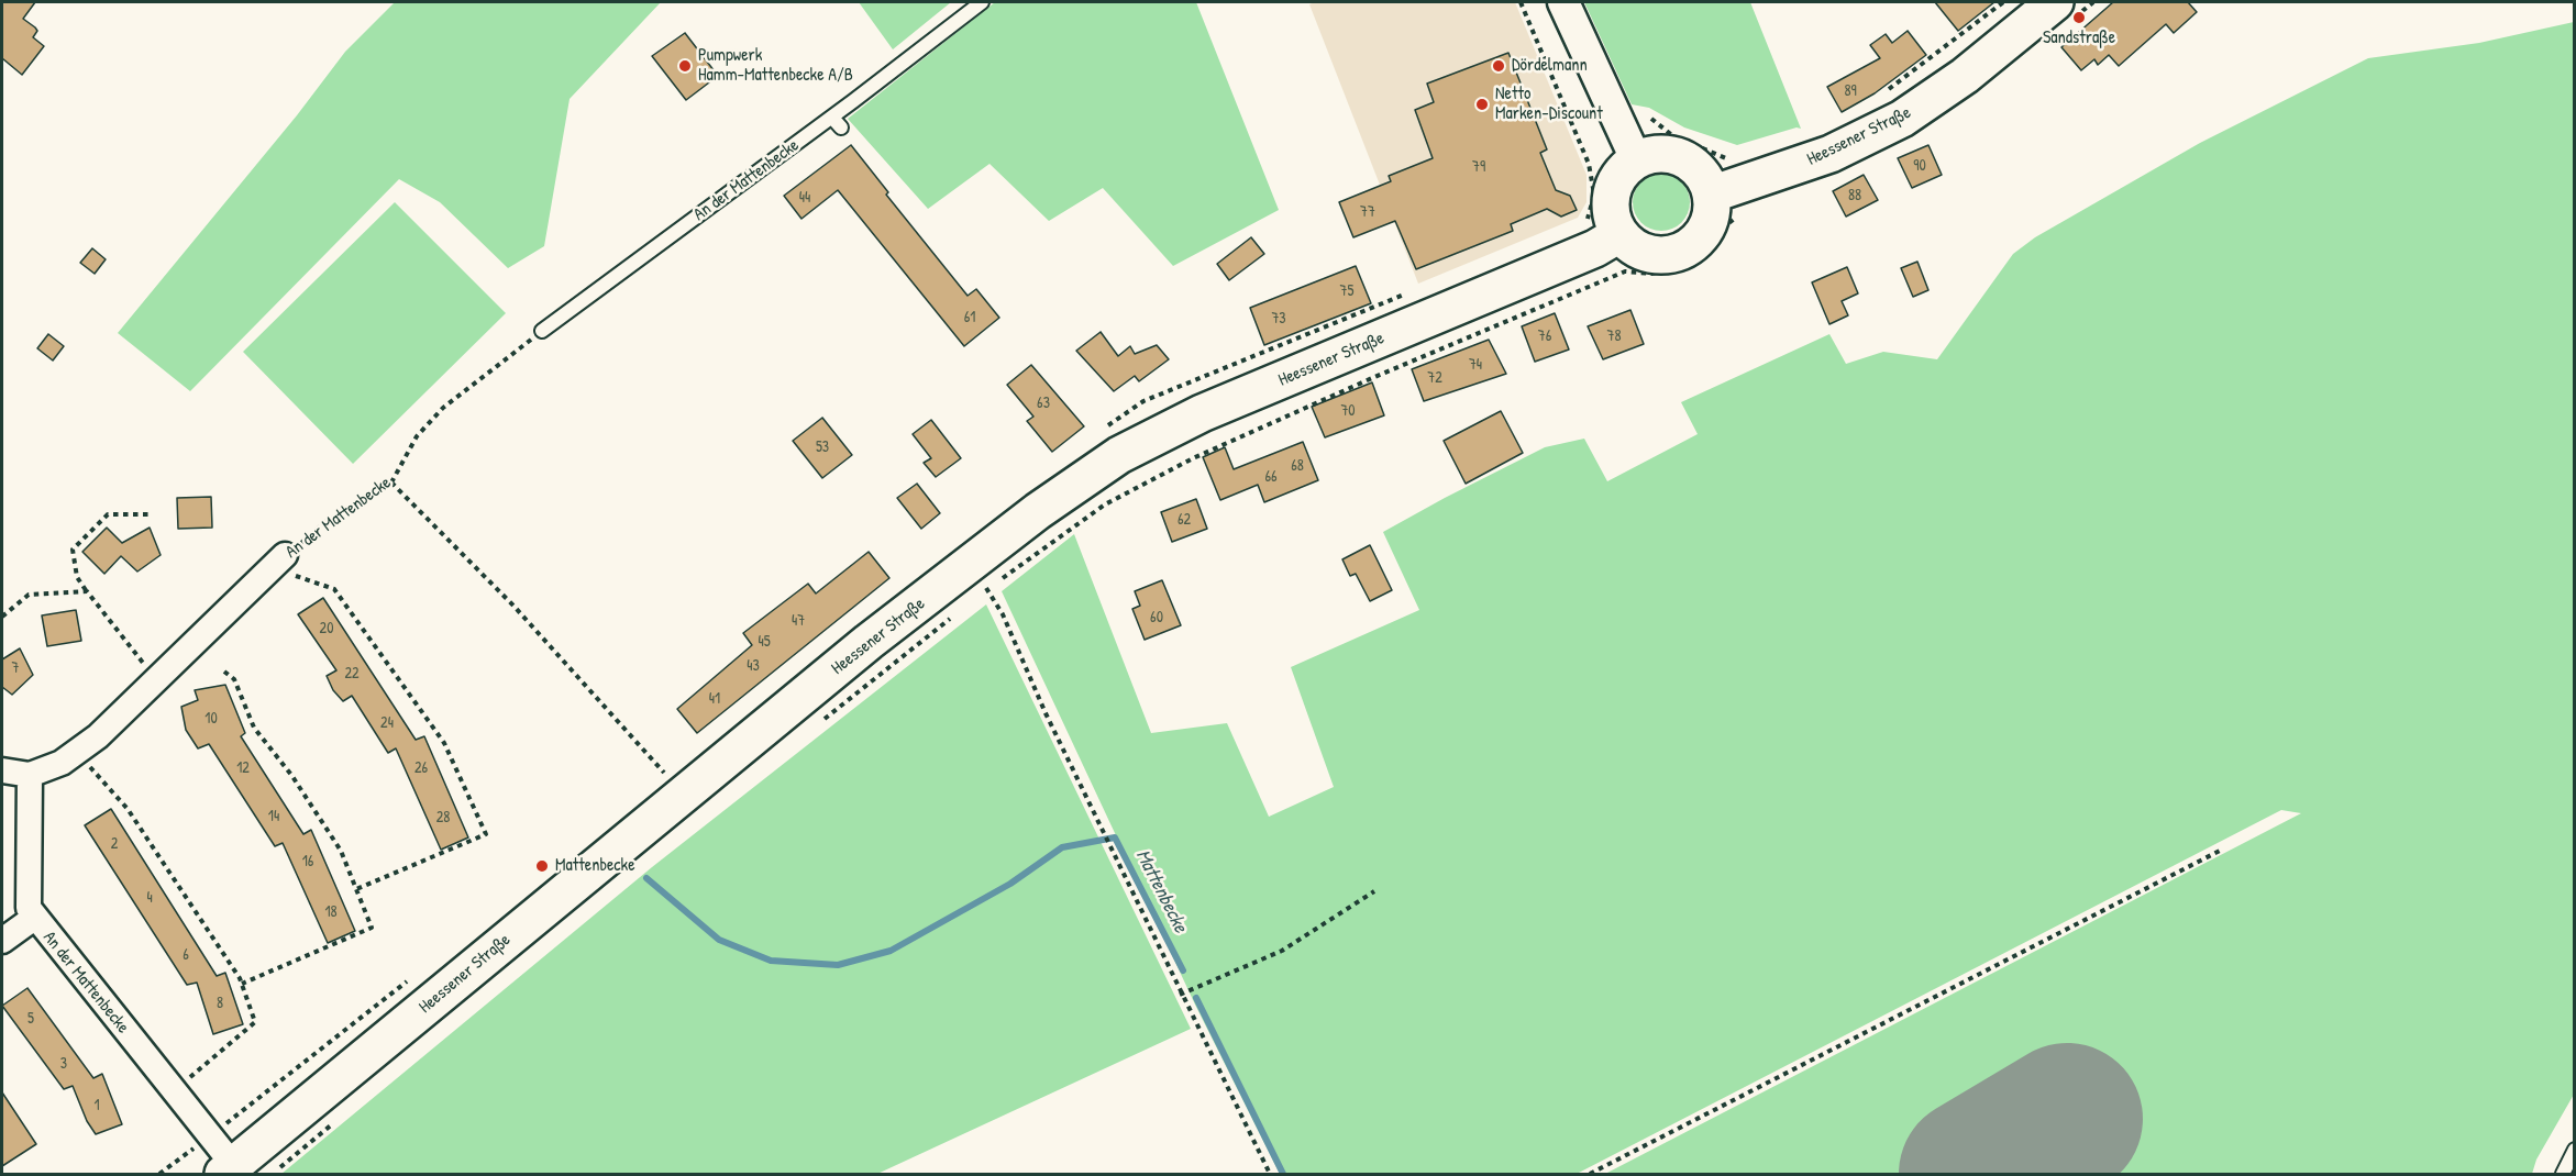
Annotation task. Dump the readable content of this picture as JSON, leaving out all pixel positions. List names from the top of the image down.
{
  "streets": {
    "main road": ["Heessener Straße"],
    "street": ["An der Mattenbecke"]
  },
  "crossings": [
    ["Heessener Straße", "An der Mattenbecke"]
  ],
  "water": ["Mattenbecke"],
  "places": [
    "Sandstraße",
    "Pumpwerk Hamm-Mattenbecke A/B",
    "Dördelmann",
    "Netto Marken-Discount",
    "Mattenbecke"
  ],
  "house_numbers": [
    "89",
    "90",
    "79",
    "88",
    "44",
    "77",
    "75",
    "61",
    "73",
    "76",
    "78",
    "74",
    "72",
    "63",
    "70",
    "53",
    "68",
    "66",
    "62",
    "60",
    "47",
    "20",
    "45",
    "43",
    "7",
    "22",
    "41",
    "10",
    "24",
    "12",
    "26",
    "14",
    "28",
    "2",
    "16",
    "4",
    "18",
    "6",
    "8",
    "5",
    "3",
    "1"
  ]
}
